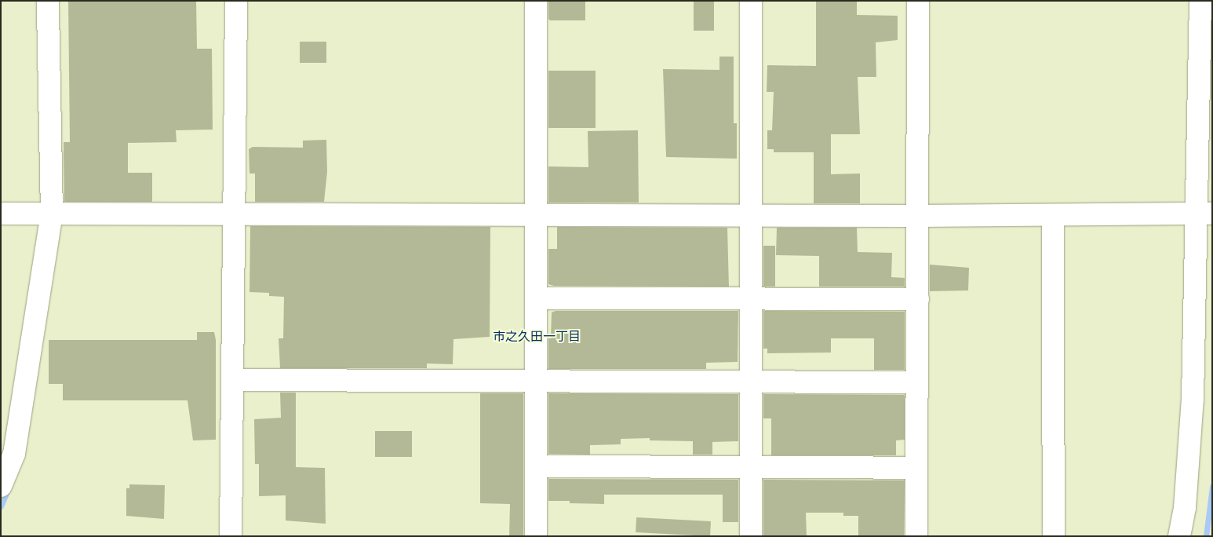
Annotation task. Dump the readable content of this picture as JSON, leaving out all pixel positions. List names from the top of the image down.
{
  "districts": ["市之久田一丁目"]
}
